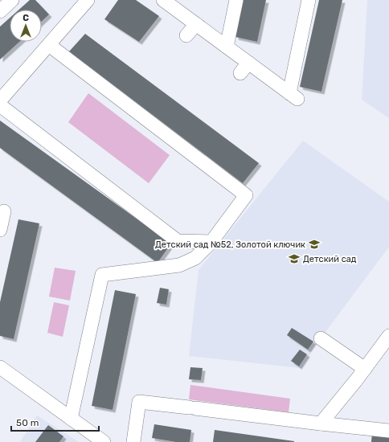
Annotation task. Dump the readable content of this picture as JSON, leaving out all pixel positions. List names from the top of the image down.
{
  "places": {
    "school or university": ["Детский сад №52, Золотой ключик", "Детский сад"]
  },
  "scale_bar": "50 m",
  "north": "top"
}
